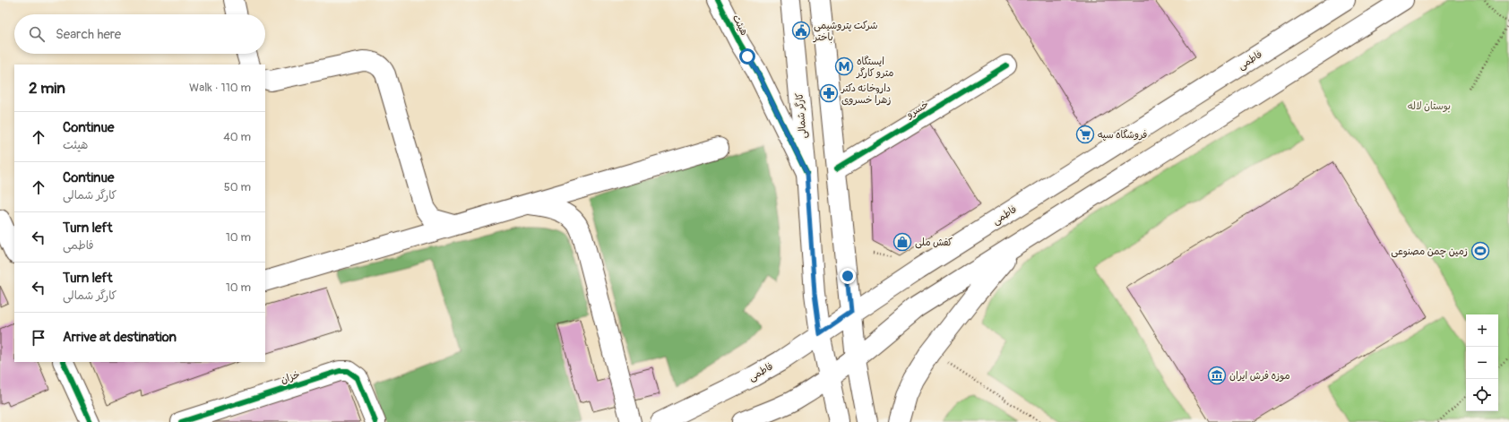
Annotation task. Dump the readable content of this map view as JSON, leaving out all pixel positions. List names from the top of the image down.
{
  "streets": {
    "main road": [
      "هیئت",
      "فاطمی",
      "خسرو",
      "کارگر شمالی",
      "خزان"
    ]
  },
  "crossings": [
    ["هیئت", "کارگر شمالی"],
    ["فاطمی", "کارگر شمالی"]
  ],
  "parks": ["بوستان لاله"],
  "places": {
    "public building": ["شرکت پتروشیمی باختر"],
    "metro station": ["ایستگاه مترو کارگر"],
    "pharmacy": ["داروخانه دکتر زهرا خسروی"],
    "supermarket": ["فروشگاه سپه"],
    "shop": ["کفش ملی"],
    "sports": ["زمین چمن مصنوعی"],
    "museum": ["موزه فرش ایران"]
  },
  "page": {
    "search": "Search here",
    "heading": ["2 min", "Walk · 110 m"],
    "list": [
      ["Continue", "هیئت", "40 m"],
      ["Continue", "کارگر شمالی", "50 m"],
      ["Turn left", "فاطمی", "10 m"],
      ["Turn left", "کارگر شمالی", "10 m"],
      "Arrive at destination"
    ],
    "map_buttons": ["+", "−"]
  }
}
